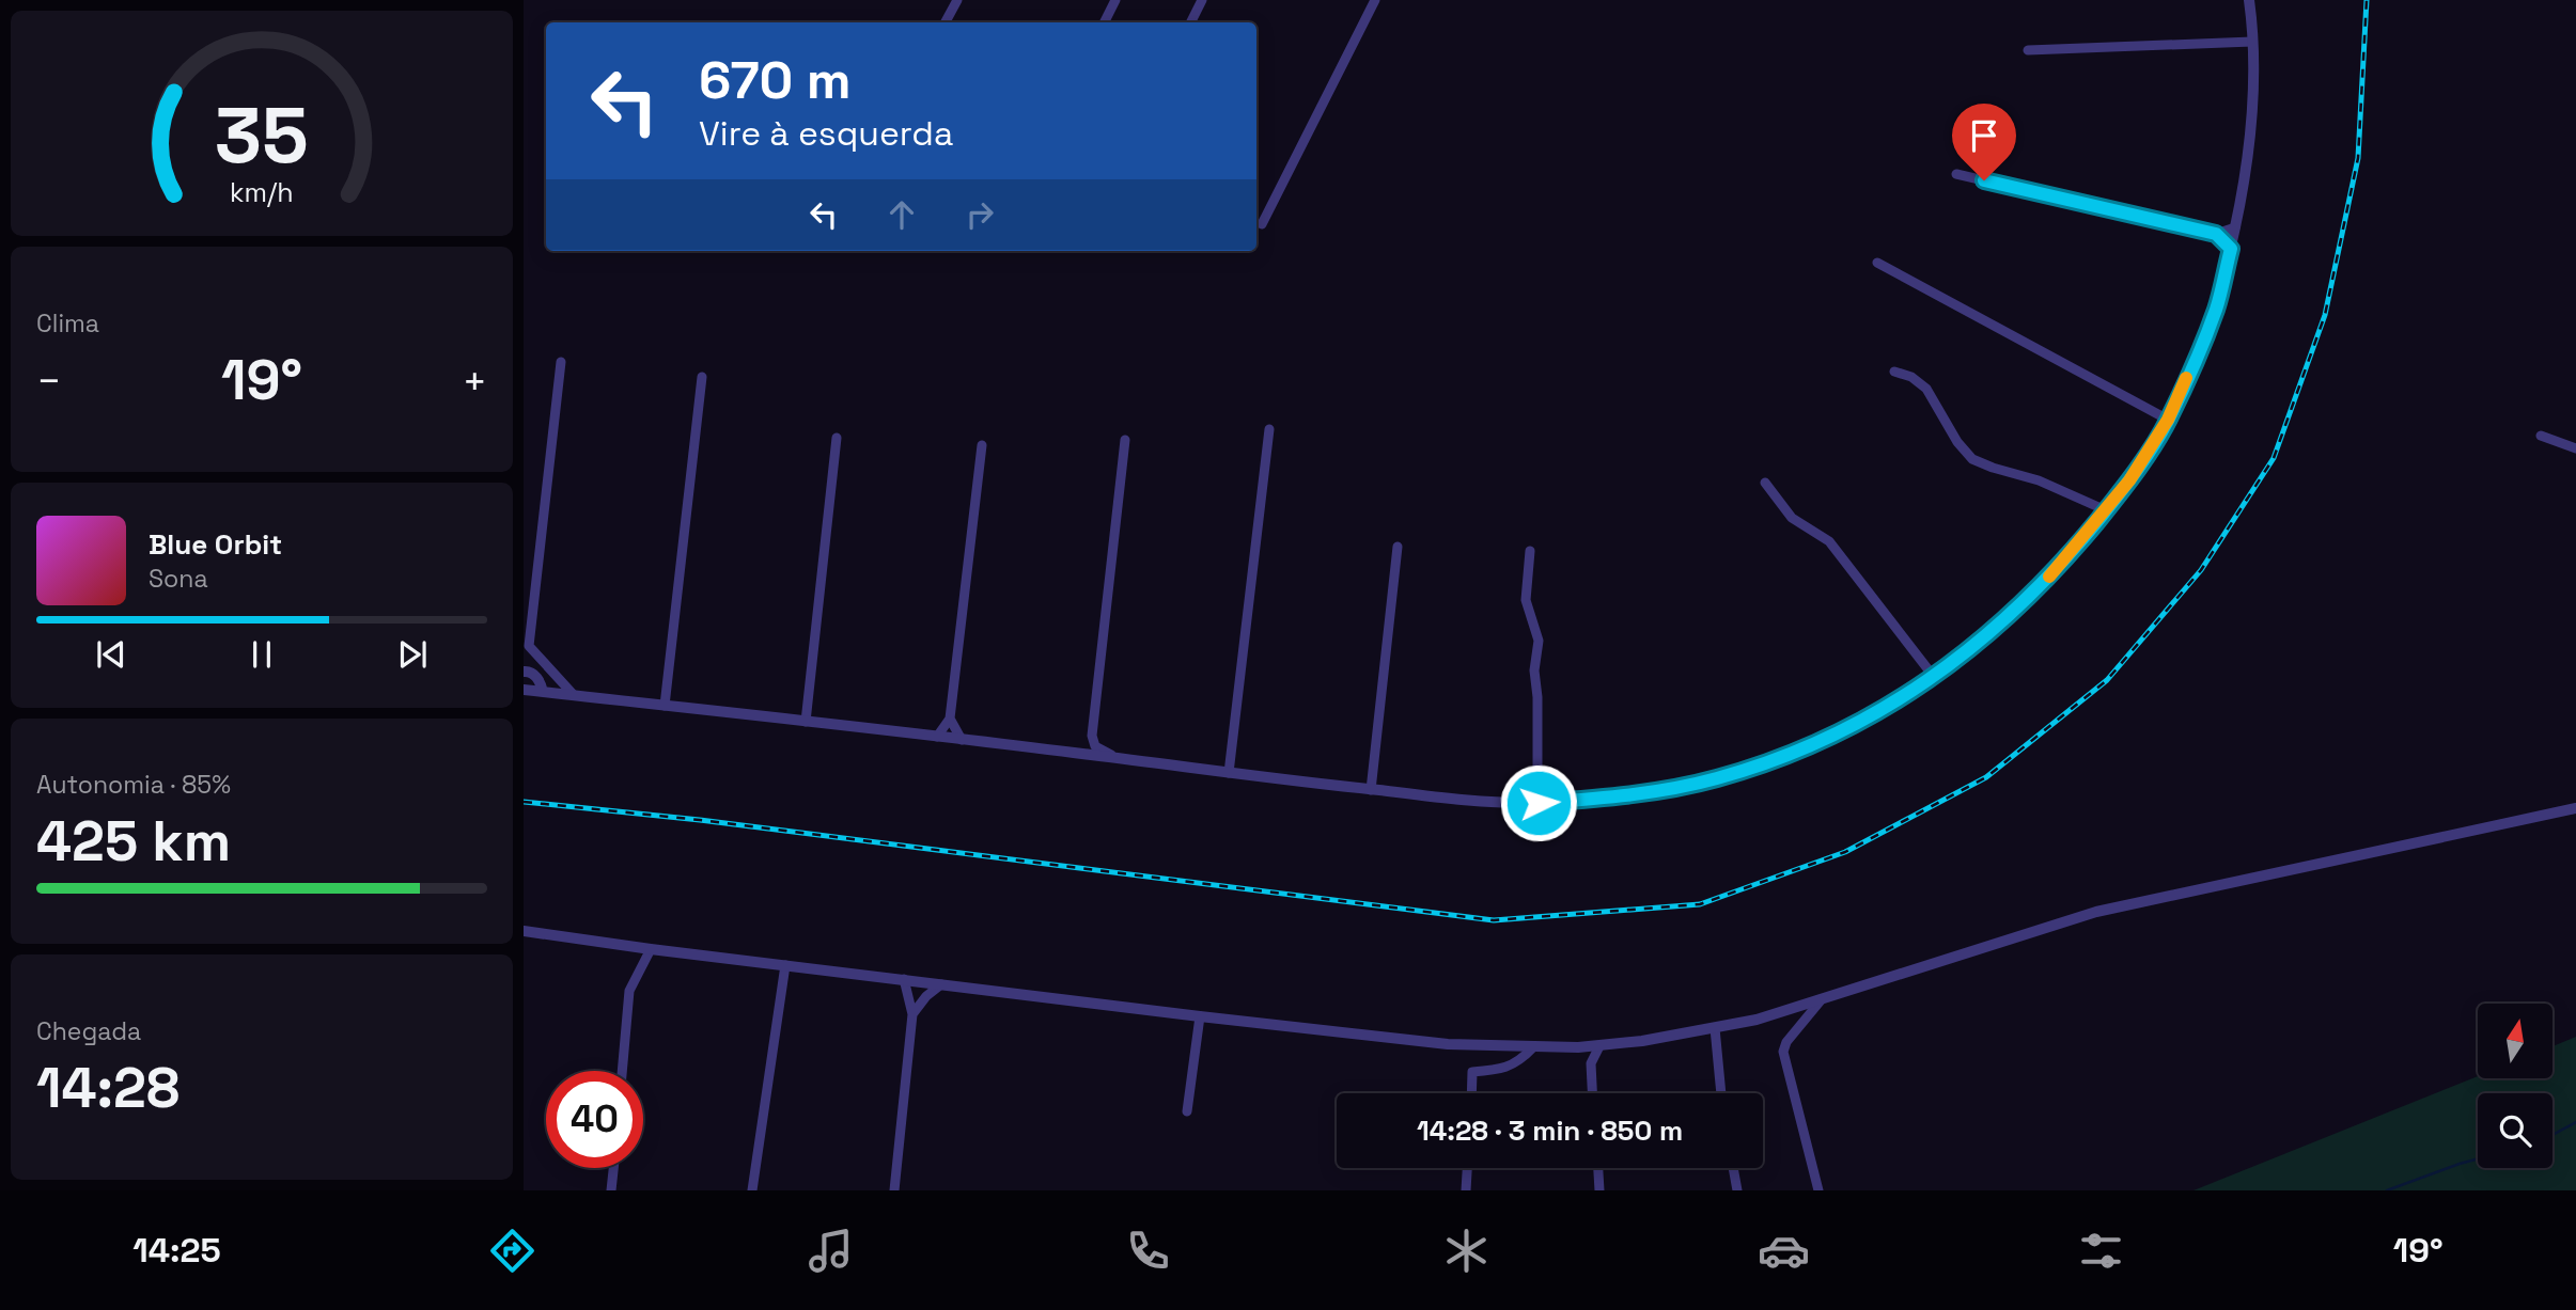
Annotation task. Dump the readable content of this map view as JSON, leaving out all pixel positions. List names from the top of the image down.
{
  "north": "top",
  "page": {
    "turn": ["670 m", "Vire à esquerda"],
    "tile": [
      "Clima",
      ["Autonomia · 85%", "425 km"],
      ["Chegada", "14:28"]
    ],
    "heat": ["−", "19°", "+"],
    "song": ["Blue Orbit", "Sona"],
    "limit": "40",
    "trip": "14:28 · 3 min · 850 m",
    "tabs": ["14:25", "19°"],
    "gauge": ["35", "km/h"]
  }
}
